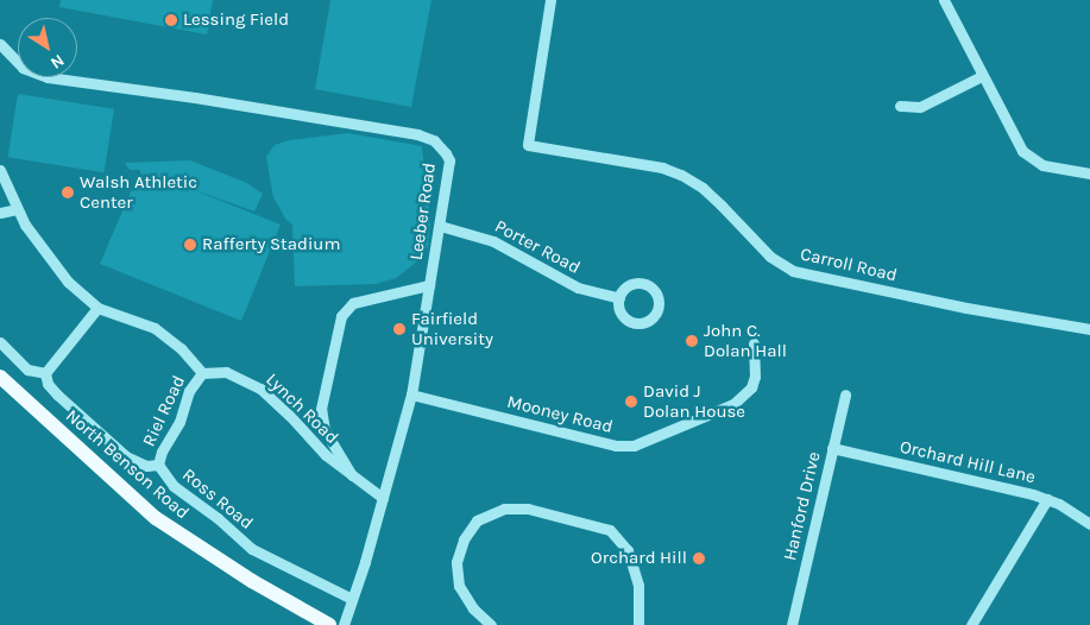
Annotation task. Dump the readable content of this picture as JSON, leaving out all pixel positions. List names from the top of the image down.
{
  "streets": {
    "main road": ["North Benson Road"],
    "street": [
      "Leeber Road",
      "Porter Road",
      "Carroll Road",
      "Lynch Road",
      "Riel Road",
      "Mooney Road",
      "Orchard Hill Lane",
      "Ross Road",
      "Hanford Drive"
    ]
  },
  "crossings": [
    ["Leeber Road", "Porter Road"],
    ["Leeber Road", "Lynch Road"],
    ["Leeber Road", "Mooney Road"],
    ["Leeber Road", "Ross Road"],
    ["Lynch Road", "Riel Road"],
    ["Riel Road", "Ross Road"],
    ["Orchard Hill Lane", "Hanford Drive"]
  ],
  "places": [
    "Lessing Field",
    "Walsh Athletic Center",
    "Rafferty Stadium",
    "Fairfield University",
    "John C. Dolan Hall",
    "David J Dolan House",
    "Orchard Hill"
  ],
  "north": "bottom right"
}
